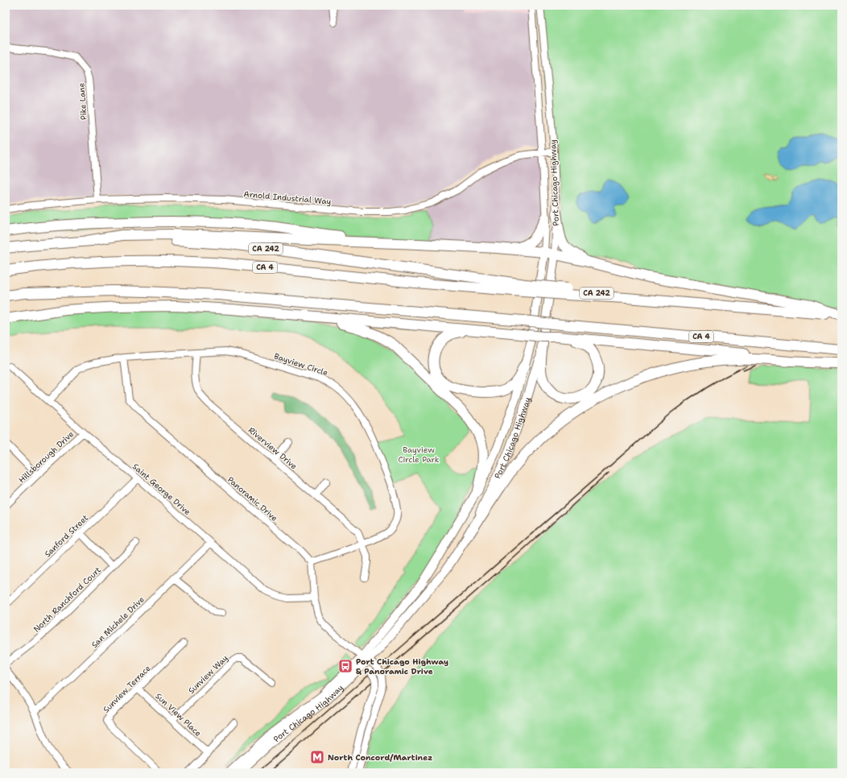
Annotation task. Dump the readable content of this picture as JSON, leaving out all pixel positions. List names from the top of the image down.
{
  "streets": {
    "highway": ["CA 242", "CA 4"],
    "main road": ["Port Chicago Highway"],
    "street": [
      "Pike Lane",
      "Arnold Industrial Way",
      "Bayview Circle",
      "Riverview Drive",
      "Hillsborough Drive",
      "Saint George Drive",
      "Panoramic Drive",
      "Sanford Street",
      "North Ranchford Court",
      "San Michele Drive",
      "Sunview Way",
      "Sunview Terrace",
      "Sun View Place"
    ]
  },
  "crossings": [
    ["Pike Lane", "Arnold Industrial Way"],
    ["Port Chicago Highway", "Arnold Industrial Way"],
    ["CA 242", "CA 4"],
    ["Bayview Circle", "Riverview Drive"],
    ["Bayview Circle", "Saint George Drive"],
    ["Bayview Circle", "Panoramic Drive"],
    ["Hillsborough Drive", "Saint George Drive"],
    ["Saint George Drive", "Sanford Street"],
    ["Saint George Drive", "San Michele Drive"],
    ["Sunview Way", "Sun View Place"],
    ["Sunview Terrace", "Sun View Place"]
  ],
  "parks": ["Bayview Circle Park"],
  "places": {
    "bus stop": ["Port Chicago Highway & Panoramic Drive"],
    "metro station": ["North Concord/Martinez"]
  }
}
